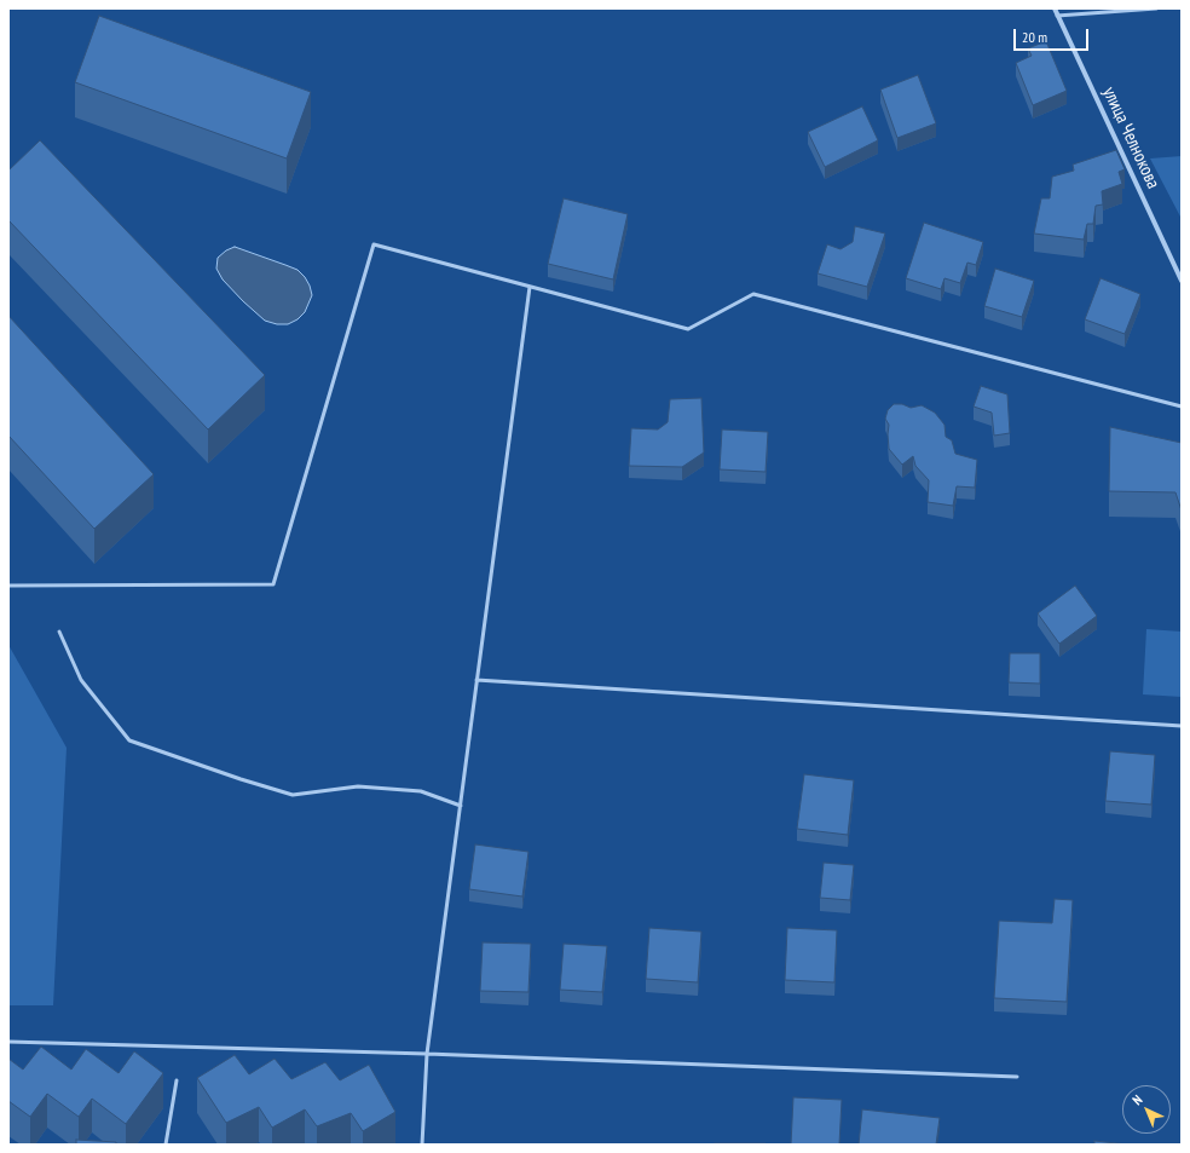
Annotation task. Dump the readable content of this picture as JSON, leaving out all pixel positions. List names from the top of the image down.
{
  "streets": {
    "street": ["улица Челнокова"]
  },
  "scale_bar": "20 m",
  "north": "top left"
}
